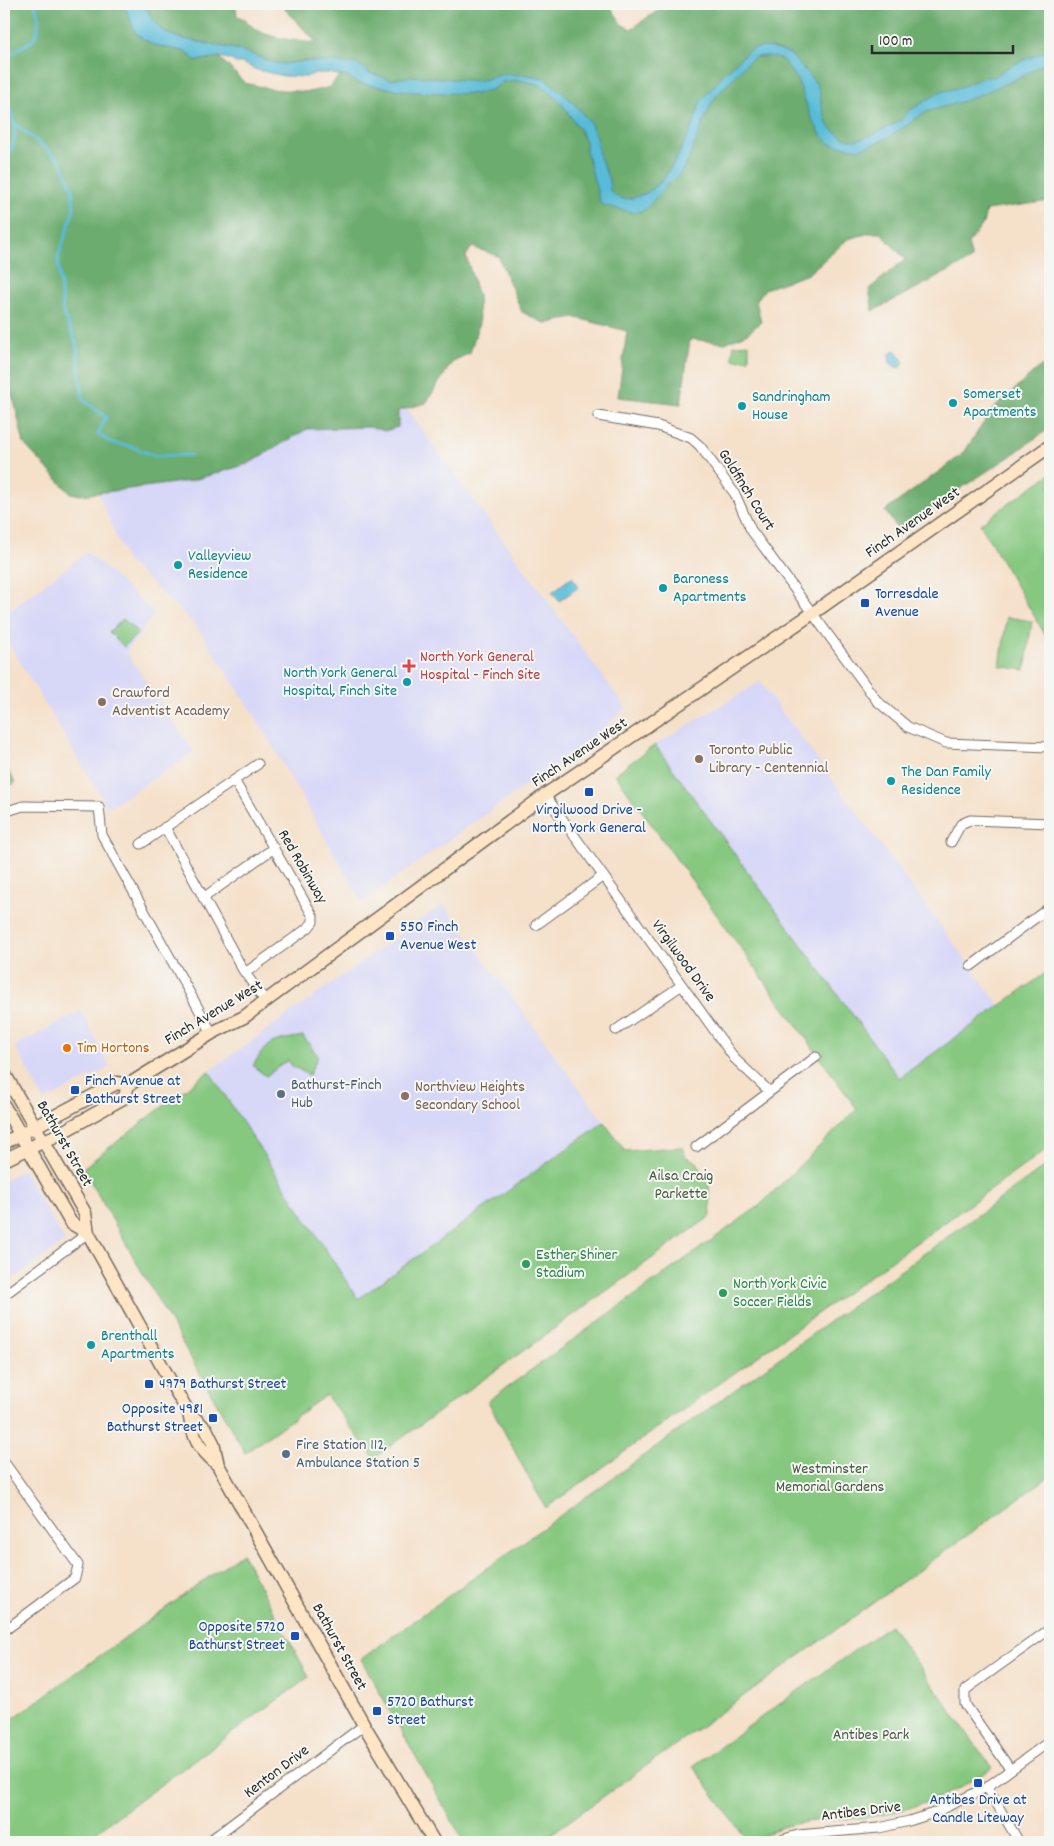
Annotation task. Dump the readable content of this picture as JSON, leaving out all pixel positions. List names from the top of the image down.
{
  "streets": {
    "main road": ["Finch Avenue West", "Bathurst Street"],
    "street": [
      "Goldfinch Court",
      "Red Robinway",
      "Virgilwood Drive",
      "Kenton Drive",
      "Antibes Drive"
    ]
  },
  "crossings": [
    ["Goldfinch Court", "Finch Avenue West"],
    ["Finch Avenue West", "Virgilwood Drive"],
    ["Finch Avenue West", "Bathurst Street"],
    ["Bathurst Street", "Kenton Drive"]
  ],
  "parks": ["Ailsa Craig Parkette", "Westminster Memorial Gardens", "Antibes Park"],
  "places": {
    "other": [
      "Somerset Apartments",
      "Sandringham House",
      "Valleyview Residence",
      "Baroness Apartments",
      "North York General Hospital, Finch Site",
      "Crawford Adventist Academy",
      "Toronto Public Library - Centennial",
      "The Dan Family Residence",
      "Tim Hortons",
      "Bathurst-Finch Hub",
      "Northview Heights Secondary School",
      "Esther Shiner Stadium",
      "North York Civic Soccer Fields",
      "Brenthall Apartments",
      "Fire Station 112, Ambulance Station 5"
    ],
    "transit": [
      "Torresdale Avenue",
      "Virgilwood Drive - North York General",
      "550 Finch Avenue West",
      "Finch Avenue at Bathurst Street",
      "4979 Bathurst Street",
      "Opposite 4981 Bathurst Street",
      "Opposite 5720 Bathurst Street",
      "5720 Bathurst Street",
      "Antibes Drive at Candle Liteway"
    ],
    "health": ["North York General Hospital - Finch Site"]
  },
  "scale_bar": "100 m"
}
